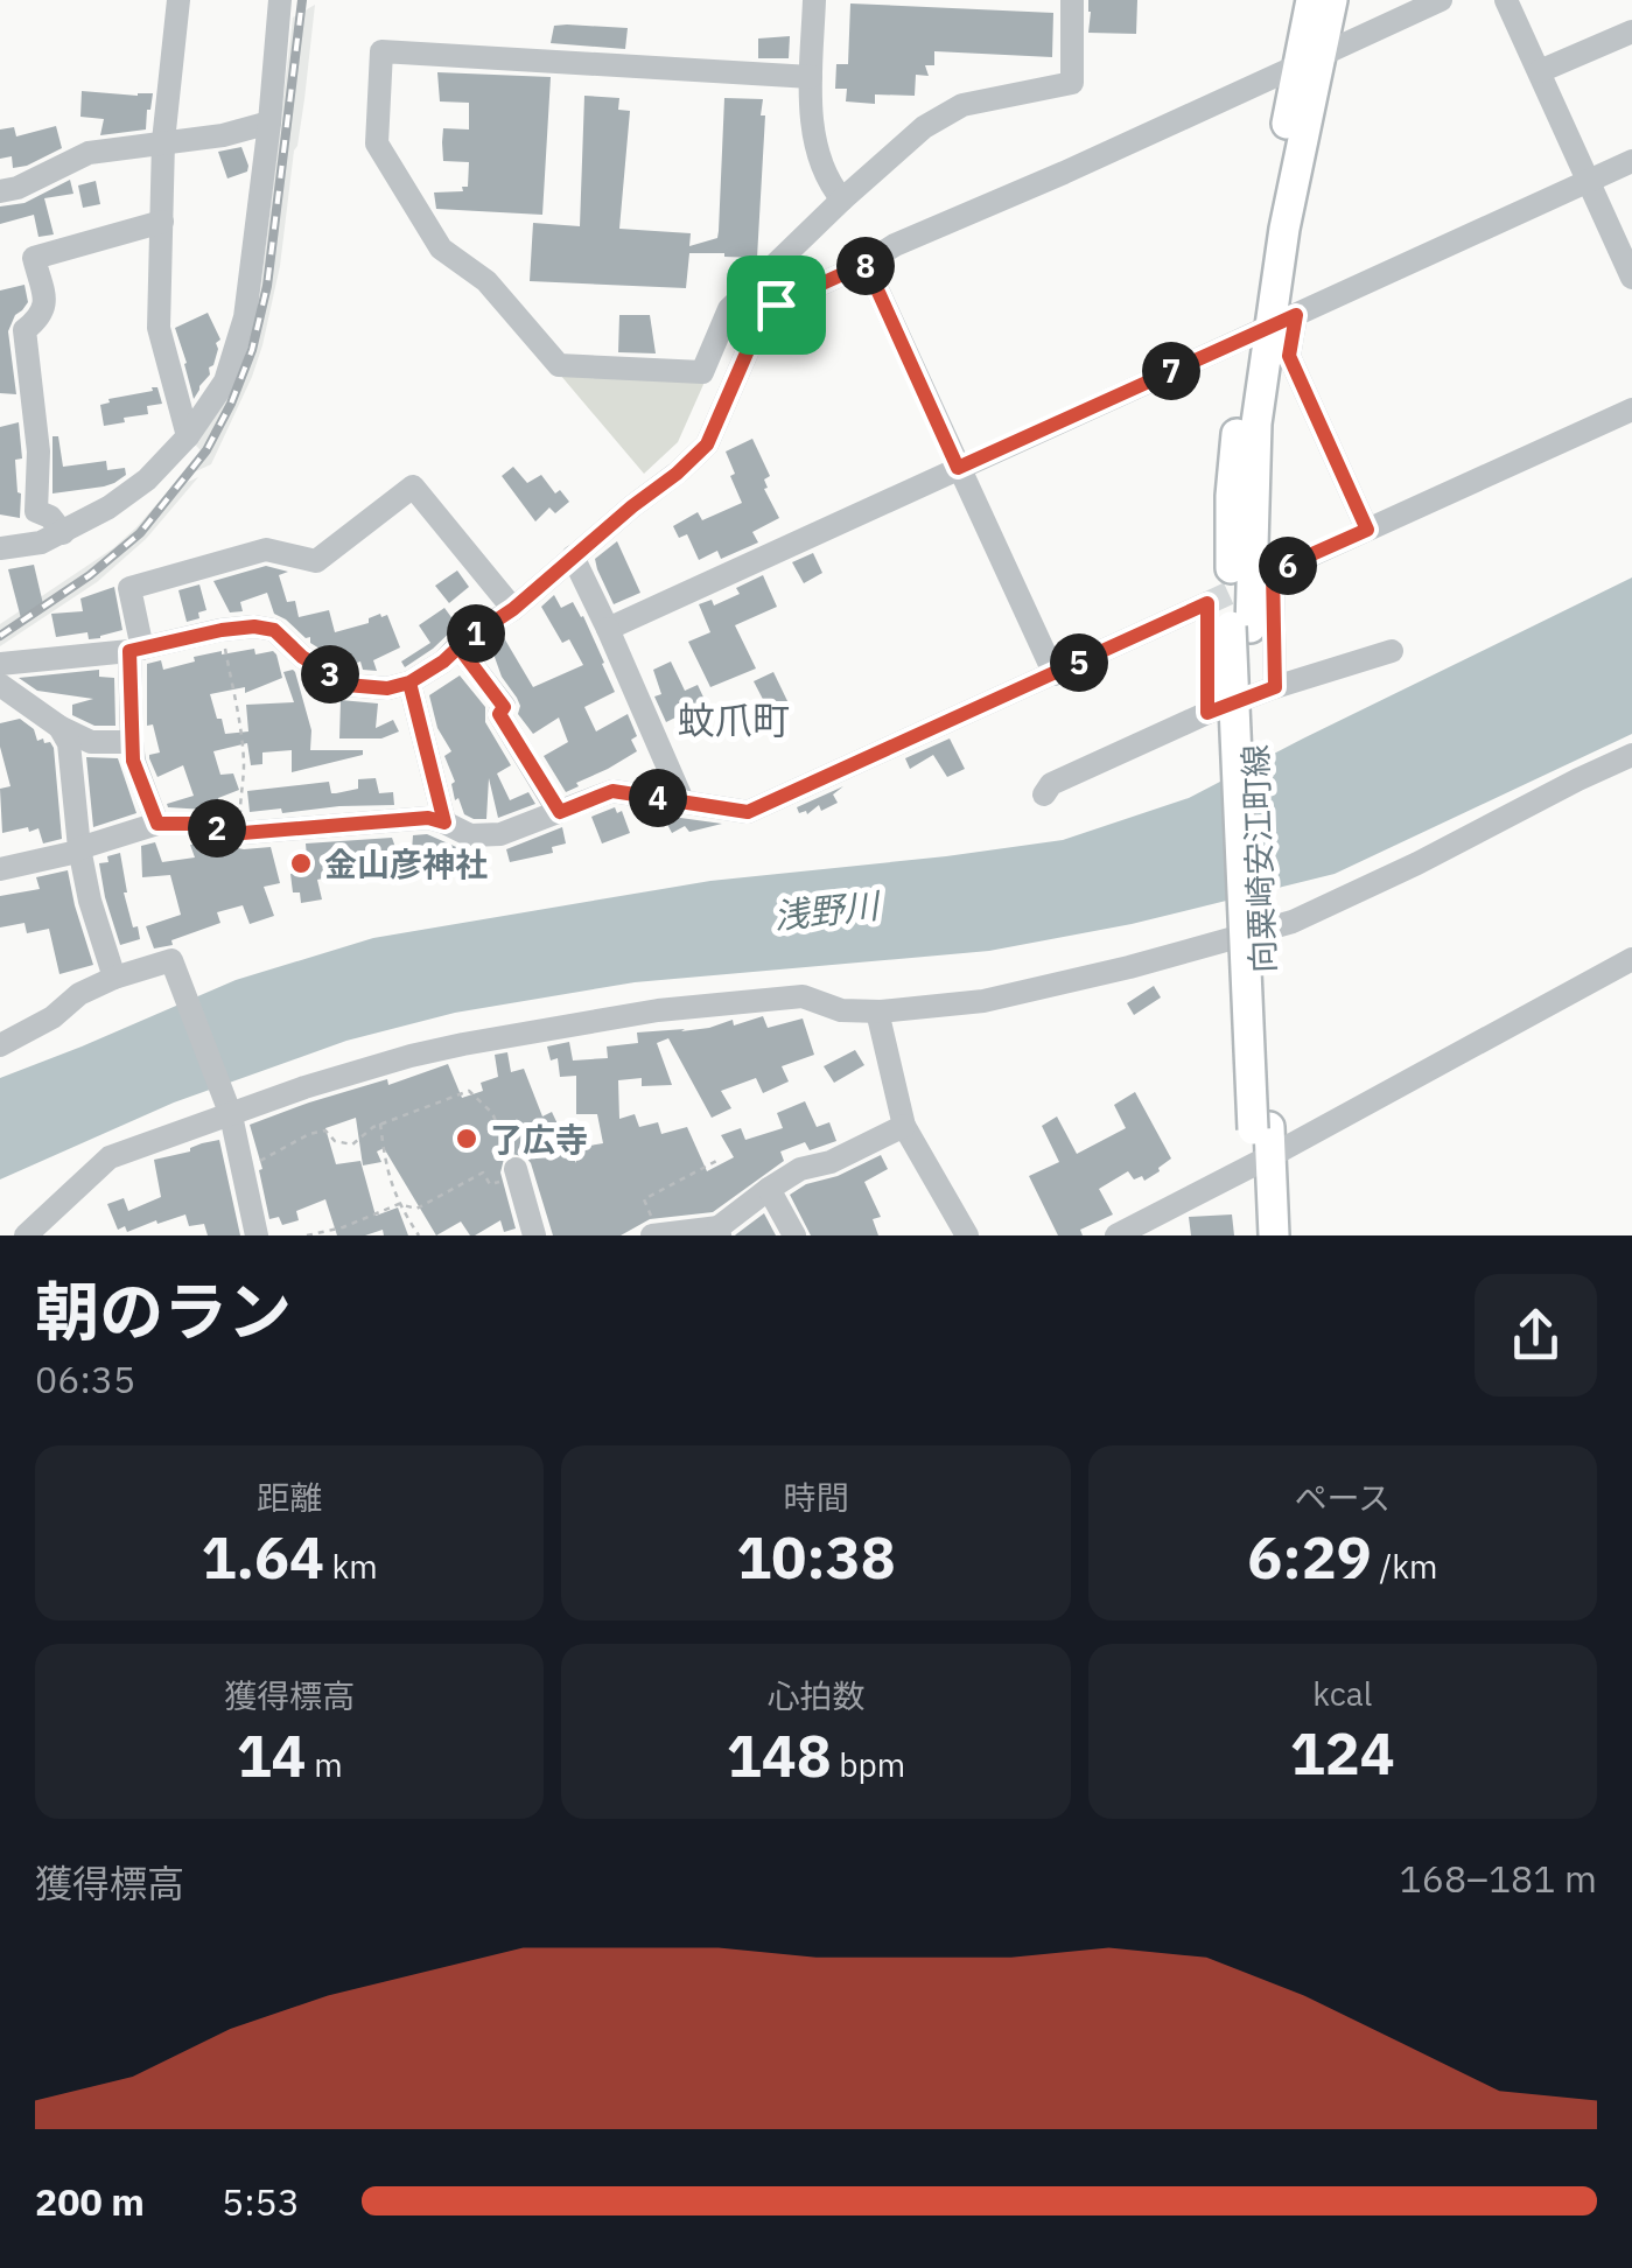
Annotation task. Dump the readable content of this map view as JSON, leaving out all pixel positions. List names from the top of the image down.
{
  "streets": {
    "main road": ["向粟崎安江町線"]
  },
  "districts": ["蚊爪町"],
  "water": ["浅野川"],
  "places": ["金山彦神社", "了広寺"],
  "page": {
    "pins": [
      "8",
      "7",
      "6",
      "1",
      "5",
      "3",
      "4",
      "2"
    ],
    "heading": ["朝のラン", "06:35"],
    "stats": [
      ["距離", "1.64 km"],
      ["時間", "10:38"],
      ["ペース", "6:29 /km"],
      ["獲得標高", "14 m"],
      ["心拍数", "148 bpm"],
      ["kcal", "124"]
    ],
    "chart": ["獲得標高", "168–181 m"],
    "list": [
      {
        "name": "200 m",
        "note": "5:53"
      }
    ]
  }
}
